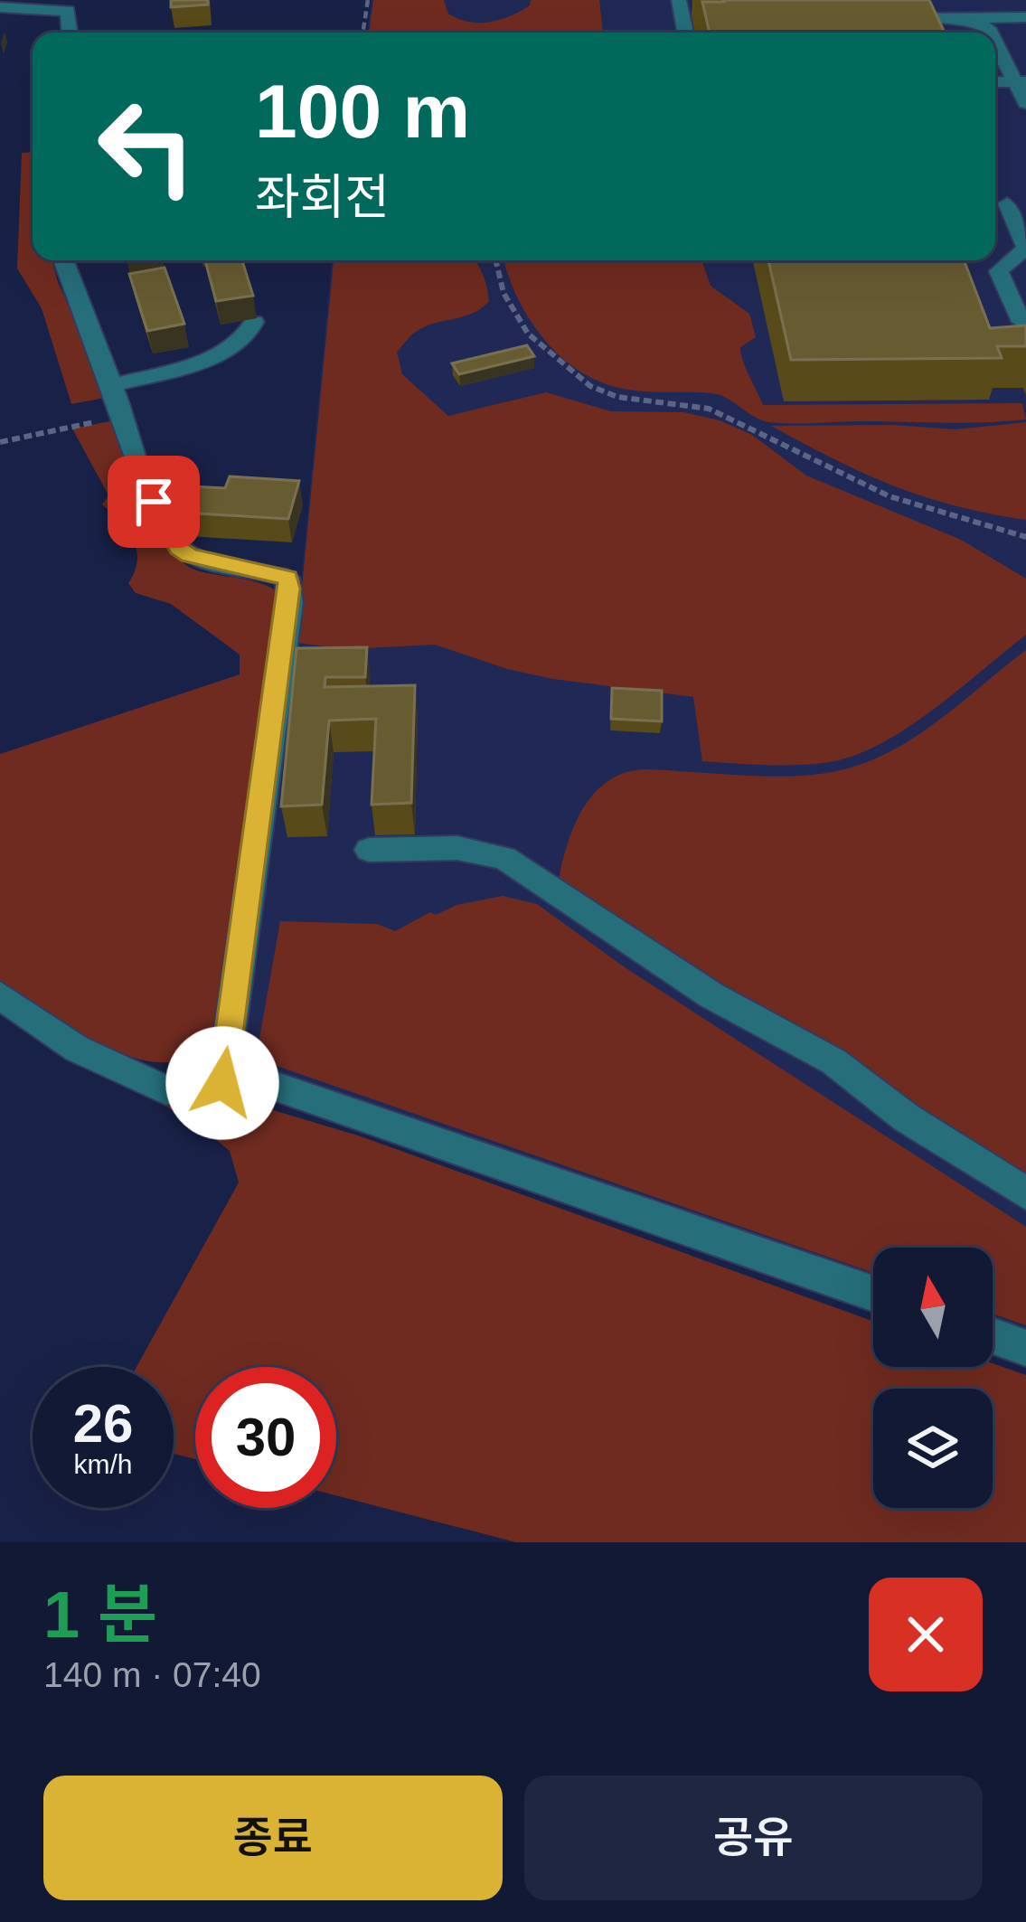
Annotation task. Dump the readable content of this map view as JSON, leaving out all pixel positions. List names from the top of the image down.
{
  "north": "top",
  "page": {
    "turn": ["100 m", "좌회전"],
    "speed": "26 km/h",
    "limit": "30",
    "heading": ["1 분", "140 m · 07:40"],
    "buttons": ["종료", "공유"]
  }
}
